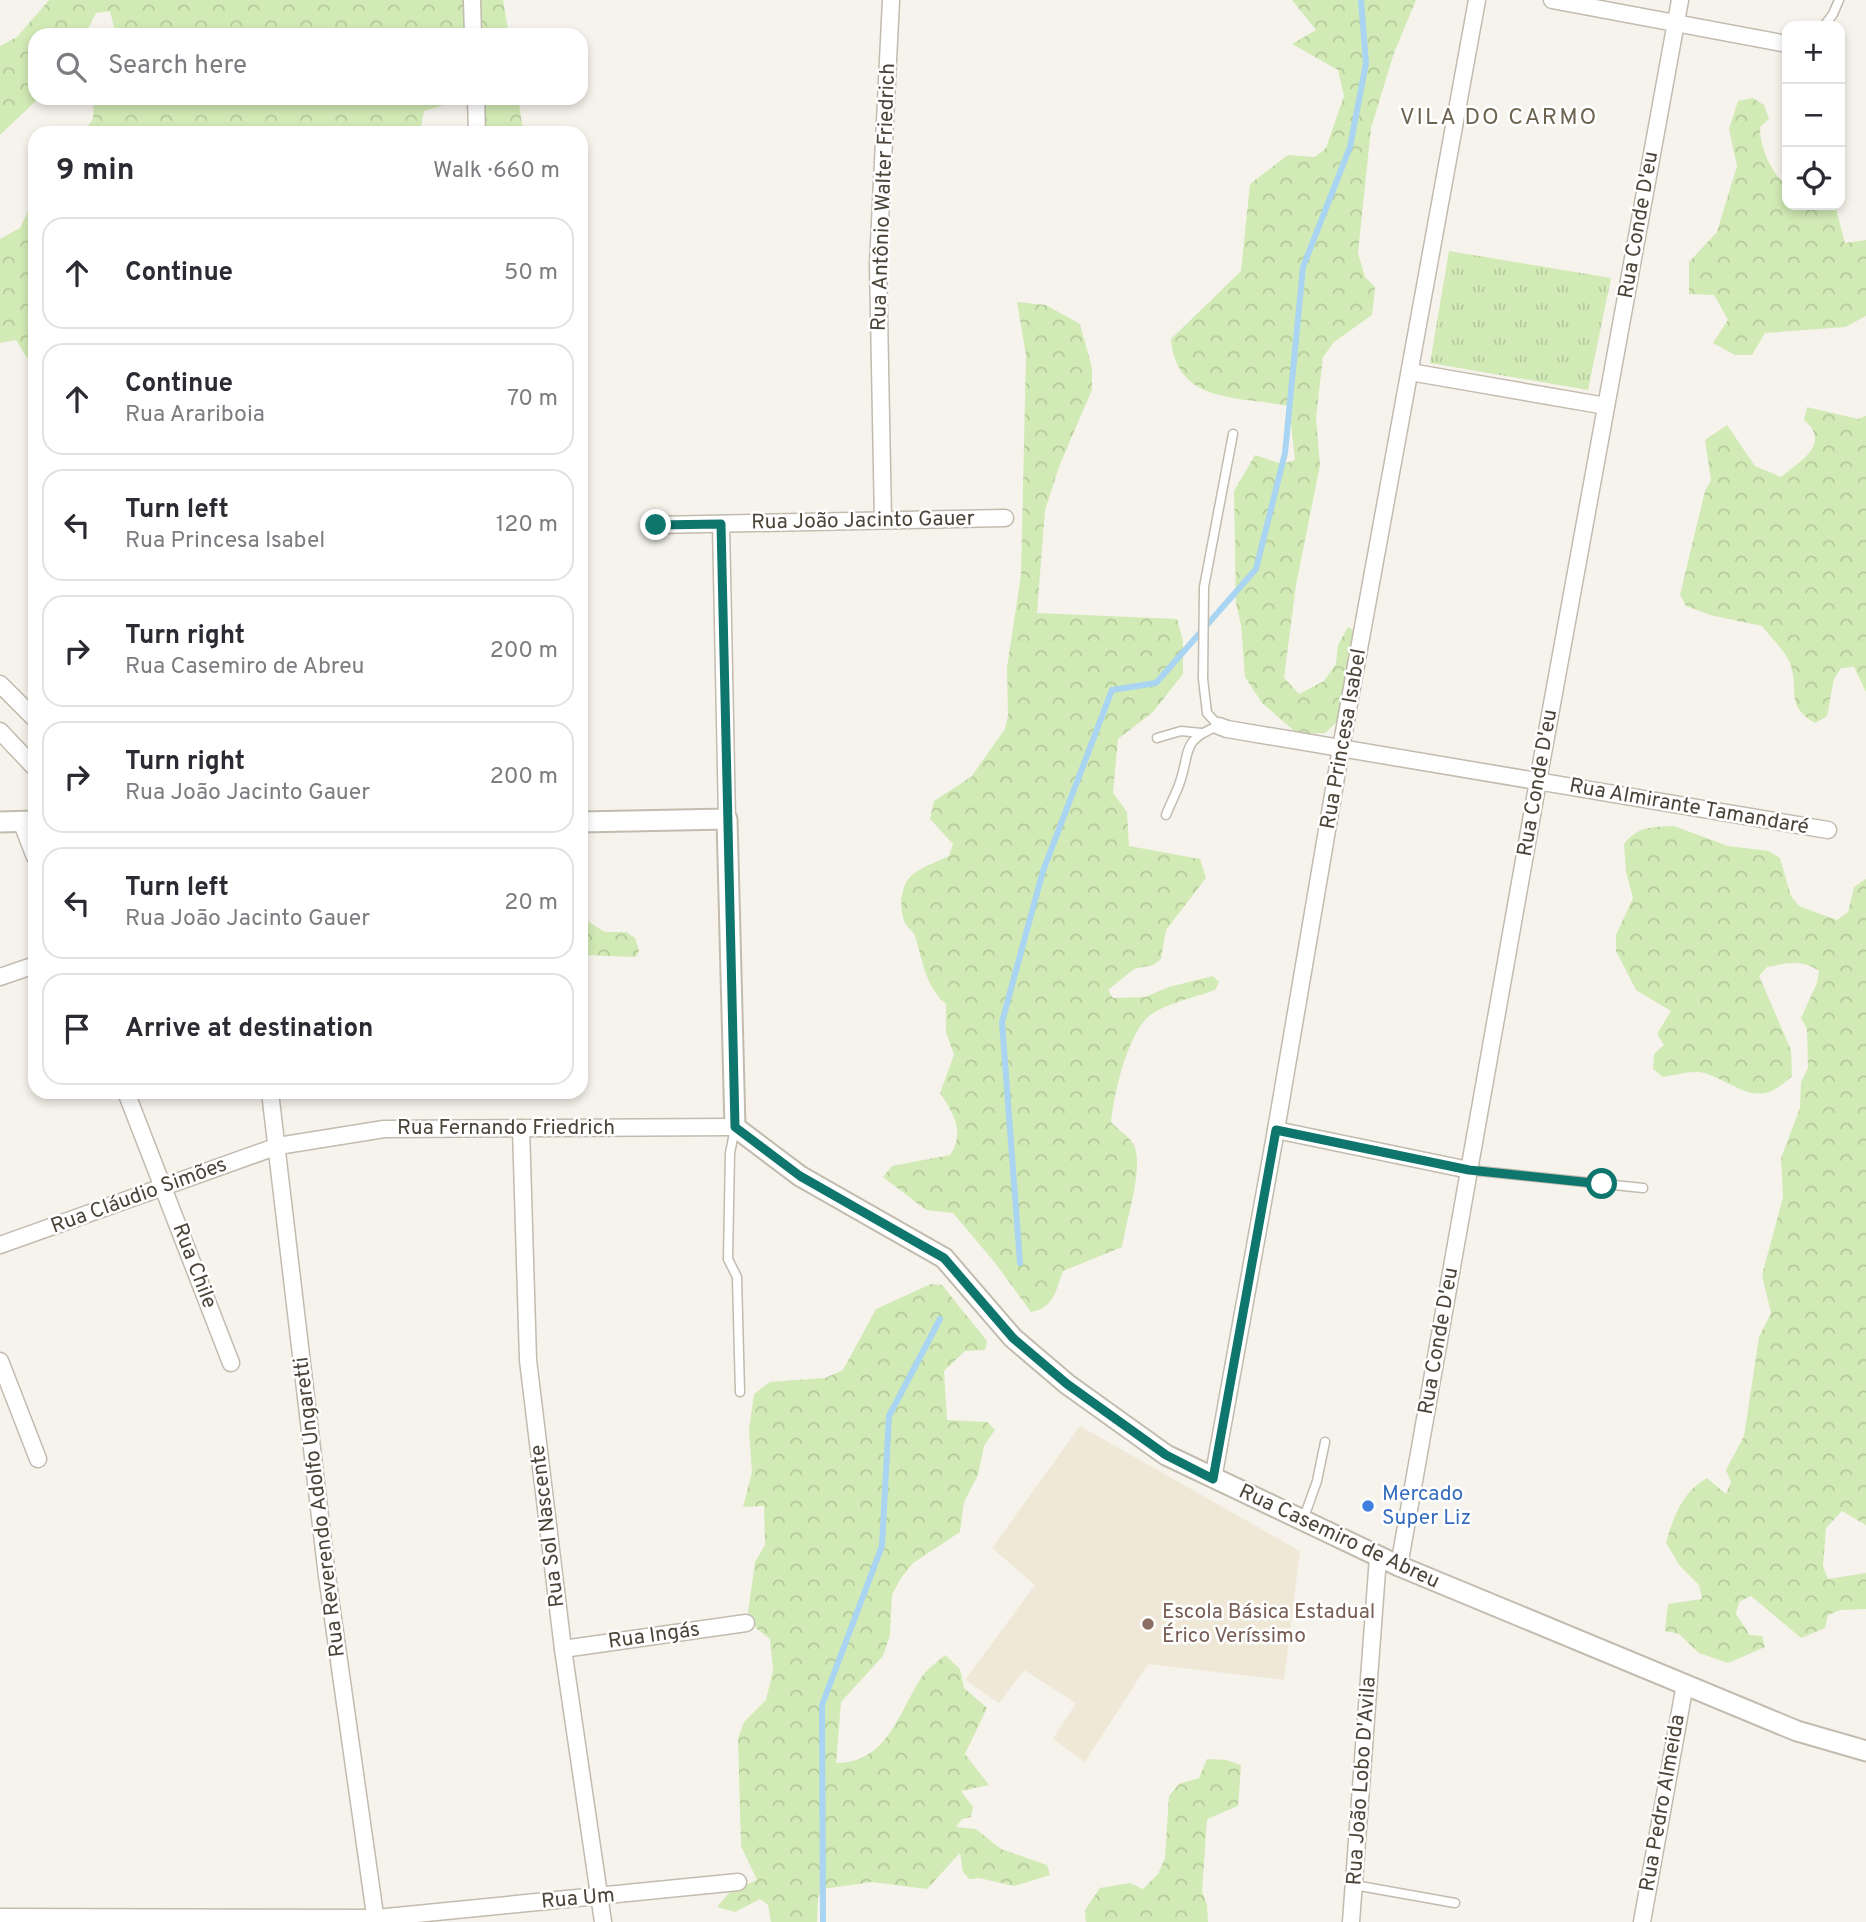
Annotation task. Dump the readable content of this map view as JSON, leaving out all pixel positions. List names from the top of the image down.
{
  "streets": {
    "street": [
      "Rua Antônio Walter Friedrich",
      "Rua Conde D'eu",
      "Rua João Jacinto Gauer",
      "Rua Princesa Isabel",
      "Rua Almirante Tamandaré",
      "Rua Fernando Friedrich",
      "Rua Cláudio Simões",
      "Rua Chile",
      "Rua Reverendo Adolfo Ungaretti",
      "Rua Sol Nascente",
      "Rua Casemiro de Abreu",
      "Rua Ingás",
      "Rua João Lobo D'Avila",
      "Rua Pedro Almeida",
      "Rua Um"
    ]
  },
  "crossings": [
    ["Rua Antônio Walter Friedrich", "Rua João Jacinto Gauer"],
    ["Rua Conde D'eu", "Rua Almirante Tamandaré"],
    ["Rua Conde D'eu", "Rua Casemiro de Abreu"],
    ["Rua João Jacinto Gauer", "Rua Fernando Friedrich"],
    ["Rua João Jacinto Gauer", "Rua Casemiro de Abreu"],
    ["Rua Princesa Isabel", "Rua Almirante Tamandaré"],
    ["Rua Princesa Isabel", "Rua Casemiro de Abreu"],
    ["Rua Fernando Friedrich", "Rua Cláudio Simões"],
    ["Rua Fernando Friedrich", "Rua Reverendo Adolfo Ungaretti"],
    ["Rua Fernando Friedrich", "Rua Sol Nascente"],
    ["Rua Fernando Friedrich", "Rua Casemiro de Abreu"],
    ["Rua Cláudio Simões", "Rua Chile"],
    ["Rua Cláudio Simões", "Rua Reverendo Adolfo Ungaretti"],
    ["Rua Reverendo Adolfo Ungaretti", "Rua Um"],
    ["Rua Sol Nascente", "Rua Ingás"],
    ["Rua Sol Nascente", "Rua Um"],
    ["Rua Casemiro de Abreu", "Rua João Lobo D'Avila"],
    ["Rua Casemiro de Abreu", "Rua Pedro Almeida"]
  ],
  "districts": ["VILA DO CARMO"],
  "places": ["Mercado Super Liz", "Escola Básica Estadual Érico Veríssimo"],
  "page": {
    "map_buttons": ["+", "−"],
    "search": "Search here",
    "heading": ["9 min", "Walk · 660 m"],
    "list": [
      ["Continue", "50 m"],
      ["Continue", "Rua Arariboia", "70 m"],
      ["Turn left", "Rua Princesa Isabel", "120 m"],
      ["Turn right", "Rua Casemiro de Abreu", "200 m"],
      ["Turn right", "Rua João Jacinto Gauer", "200 m"],
      ["Turn left", "Rua João Jacinto Gauer", "20 m"],
      "Arrive at destination"
    ]
  }
}
